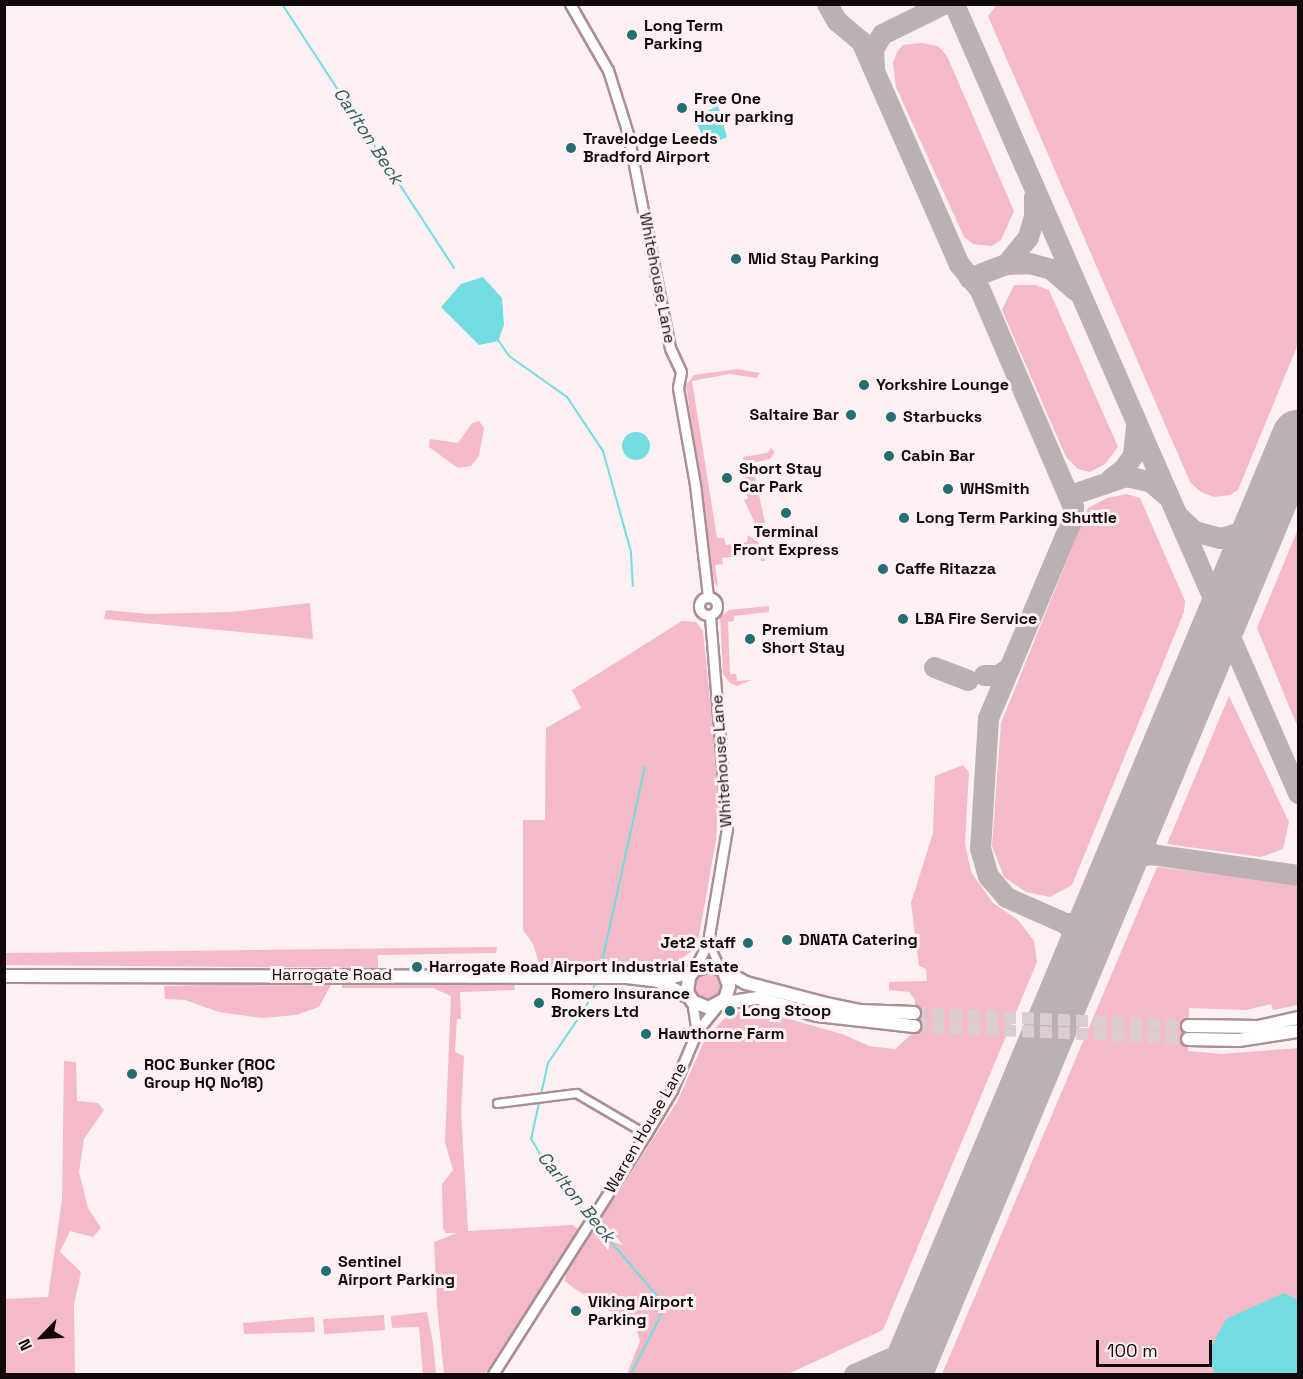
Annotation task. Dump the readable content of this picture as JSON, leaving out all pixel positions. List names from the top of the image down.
{
  "streets": {
    "highway": ["Harrogate Road"],
    "street": ["Whitehouse Lane", "Warren House Lane"]
  },
  "crossings": [
    ["Whitehouse Lane", "Harrogate Road"],
    ["Whitehouse Lane", "Warren House Lane"],
    ["Harrogate Road", "Warren House Lane"]
  ],
  "water": ["Carlton Beck"],
  "places": [
    "Long Term Parking",
    "Free One Hour parking",
    "Travelodge Leeds Bradford Airport",
    "Mid Stay Parking",
    "Yorkshire Lounge",
    "Saltaire Bar",
    "Starbucks",
    "Cabin Bar",
    "Short Stay Car Park",
    "WHSmith",
    "Terminal Front Express",
    "Long Term Parking Shuttle",
    "Caffe Ritazza",
    "LBA Fire Service",
    "Premium Short Stay",
    "DNATA Catering",
    "Jet2 staff",
    "Harrogate Road Airport Industrial Estate",
    "Romero Insurance Brokers Ltd",
    "Long Stoop",
    "Hawthorne Farm",
    "ROC Bunker (ROC Group HQ No18)",
    "Sentinel Airport Parking",
    "Viking Airport Parking"
  ],
  "scale_bar": "100 m",
  "north": "bottom left"
}
